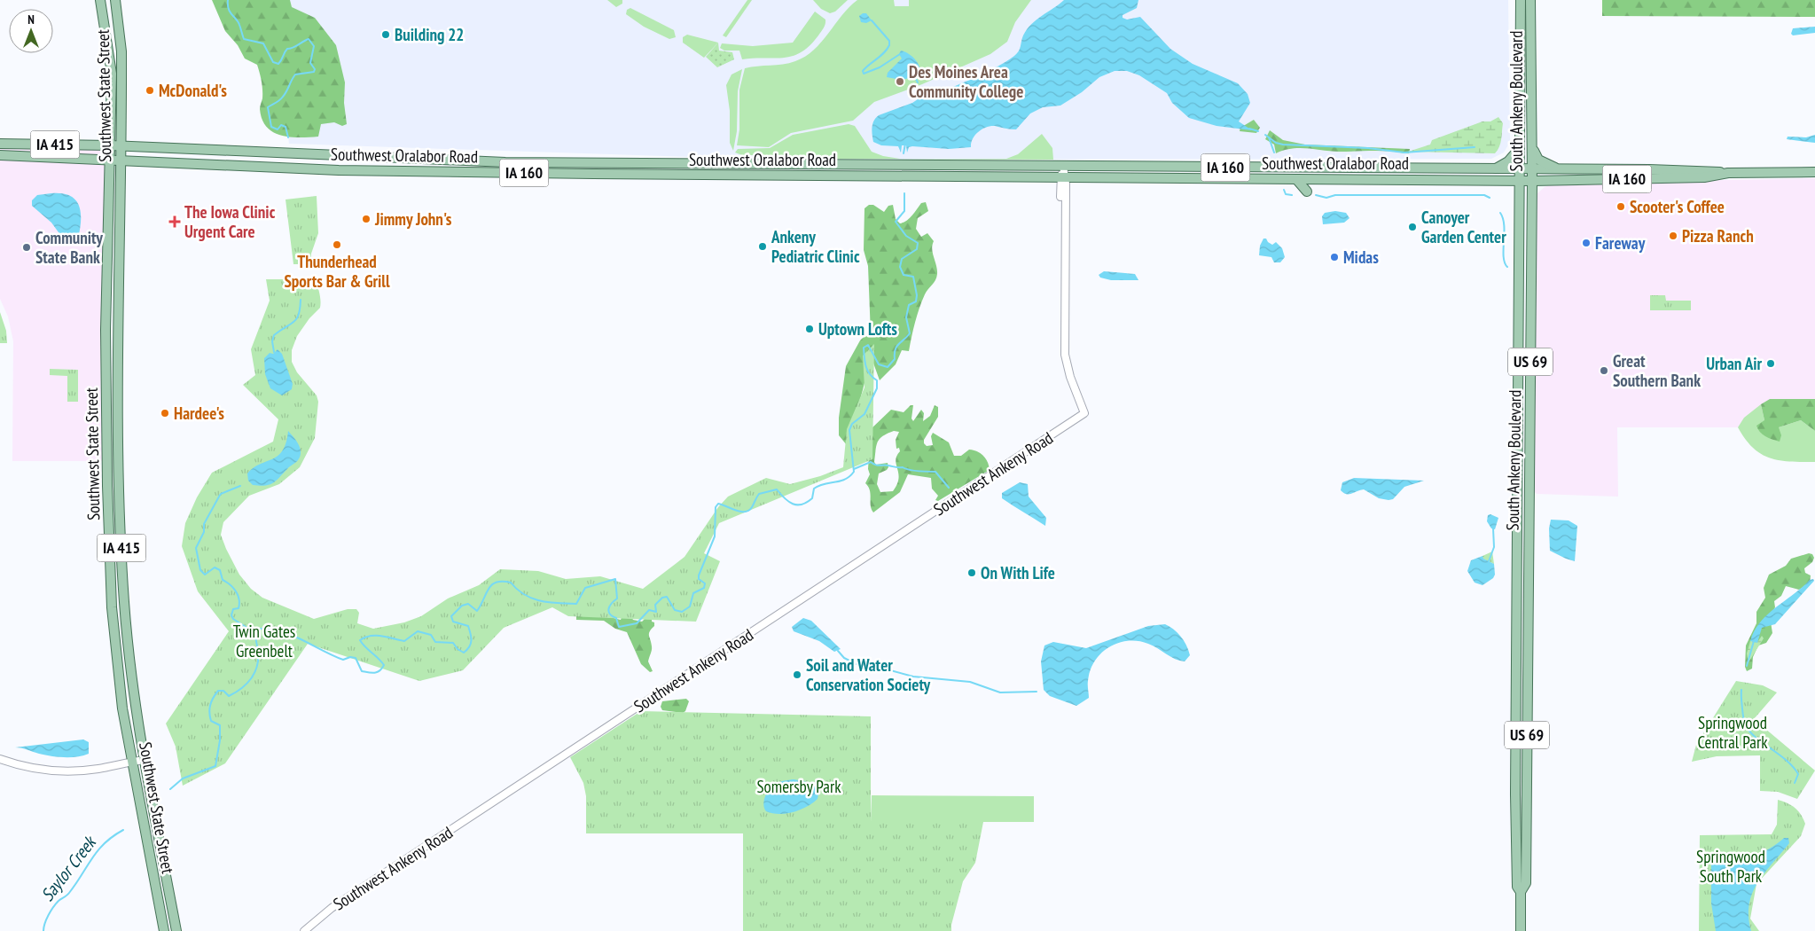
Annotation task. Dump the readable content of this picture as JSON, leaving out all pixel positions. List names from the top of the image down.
{
  "streets": {
    "main road": [
      "Southwest State Street",
      "South Ankeny Boulevard",
      "IA 415",
      "Southwest Oralabor Road",
      "IA 160",
      "US 69"
    ],
    "street": ["Southwest Ankeny Road"]
  },
  "crossings": [
    ["Southwest State Street", "Southwest Oralabor Road"],
    ["South Ankeny Boulevard", "Southwest Oralabor Road"],
    ["South Ankeny Boulevard", "IA 160"],
    ["Southwest Oralabor Road", "IA 160"],
    ["Southwest Oralabor Road", "Southwest Ankeny Road"]
  ],
  "water": ["Saylor Creek"],
  "parks": [
    "Twin Gates Greenbelt",
    "Springwood Central Park",
    "Somersby Park",
    "Springwood South Park"
  ],
  "places": {
    "other": [
      "Building 22",
      "Des Moines Area Community College",
      "McDonald's",
      "Scooter's Coffee",
      "Jimmy John's",
      "Canoyer Garden Center",
      "Pizza Ranch",
      "Fareway",
      "Thunderhead Sports Bar & Grill",
      "Ankeny Pediatric Clinic",
      "Community State Bank",
      "Midas",
      "Uptown Lofts",
      "Urban Air",
      "Great Southern Bank",
      "Hardee's",
      "On With Life",
      "Soil and Water Conservation Society"
    ],
    "health": ["The Iowa Clinic Urgent Care"]
  },
  "north": "top"
}
